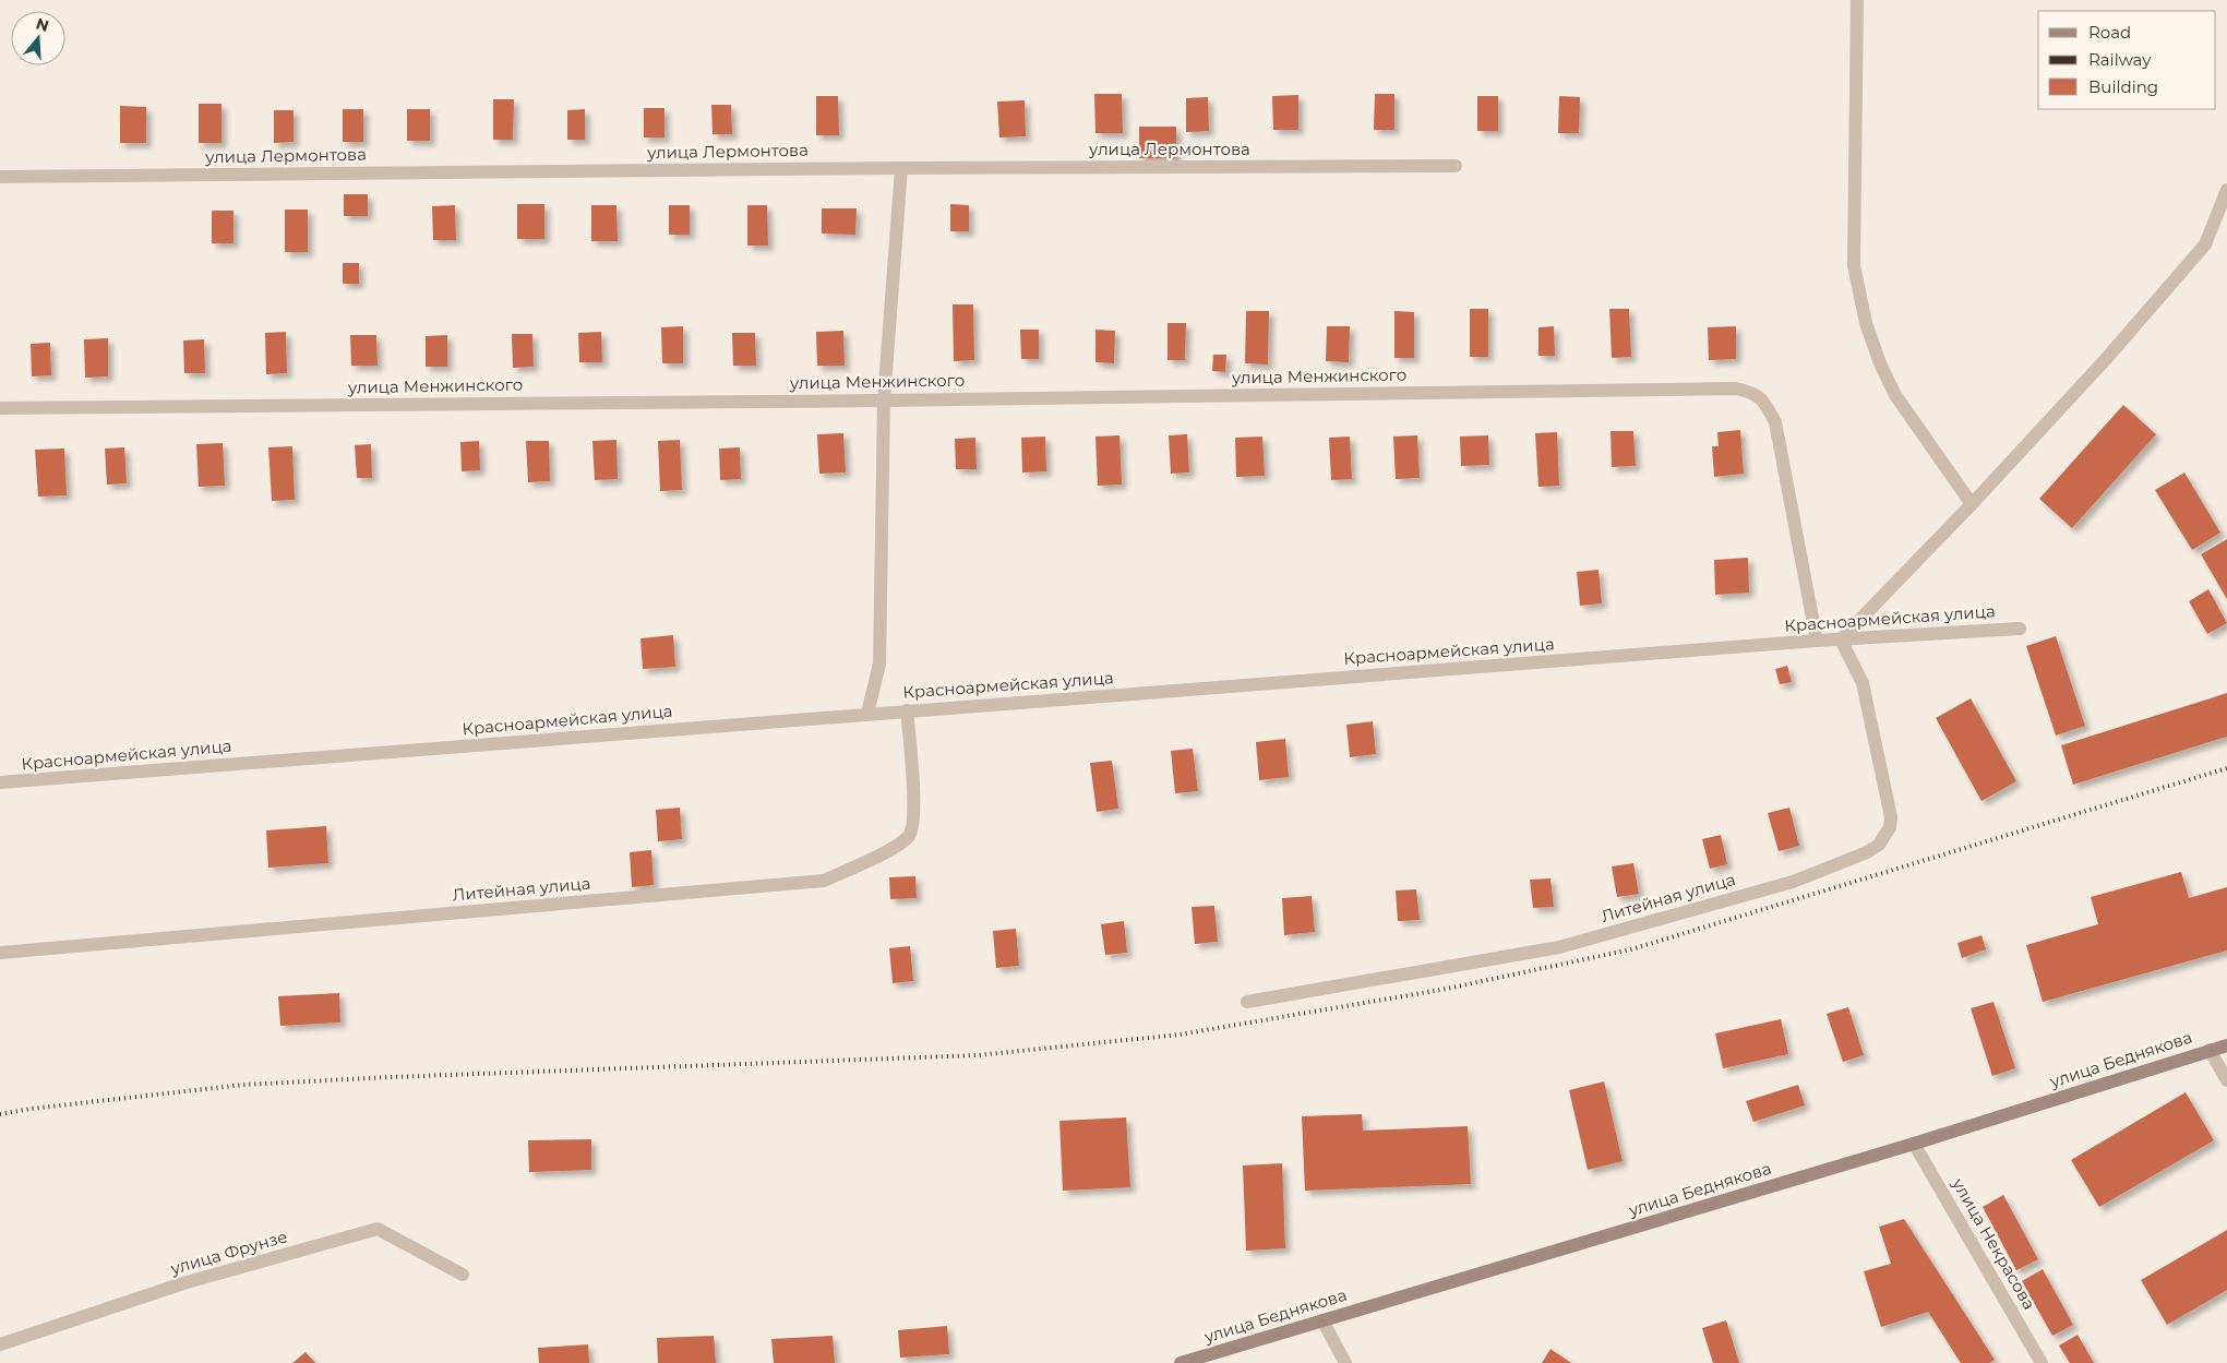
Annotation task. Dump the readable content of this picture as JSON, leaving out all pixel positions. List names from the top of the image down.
{
  "streets": {
    "street": [
      "улица Лермонтова",
      "улица Менжинского",
      "Красноармейская улица",
      "Литейная улица",
      "улица Беднякова",
      "улица Некрасова",
      "улица Фрунзе"
    ]
  },
  "crossings": [
    ["улица Менжинского", "Красноармейская улица"],
    ["Красноармейская улица", "Литейная улица"],
    ["улица Беднякова", "улица Некрасова"]
  ],
  "legend": ["Road", "Railway", "Building"],
  "north": "top"
}
